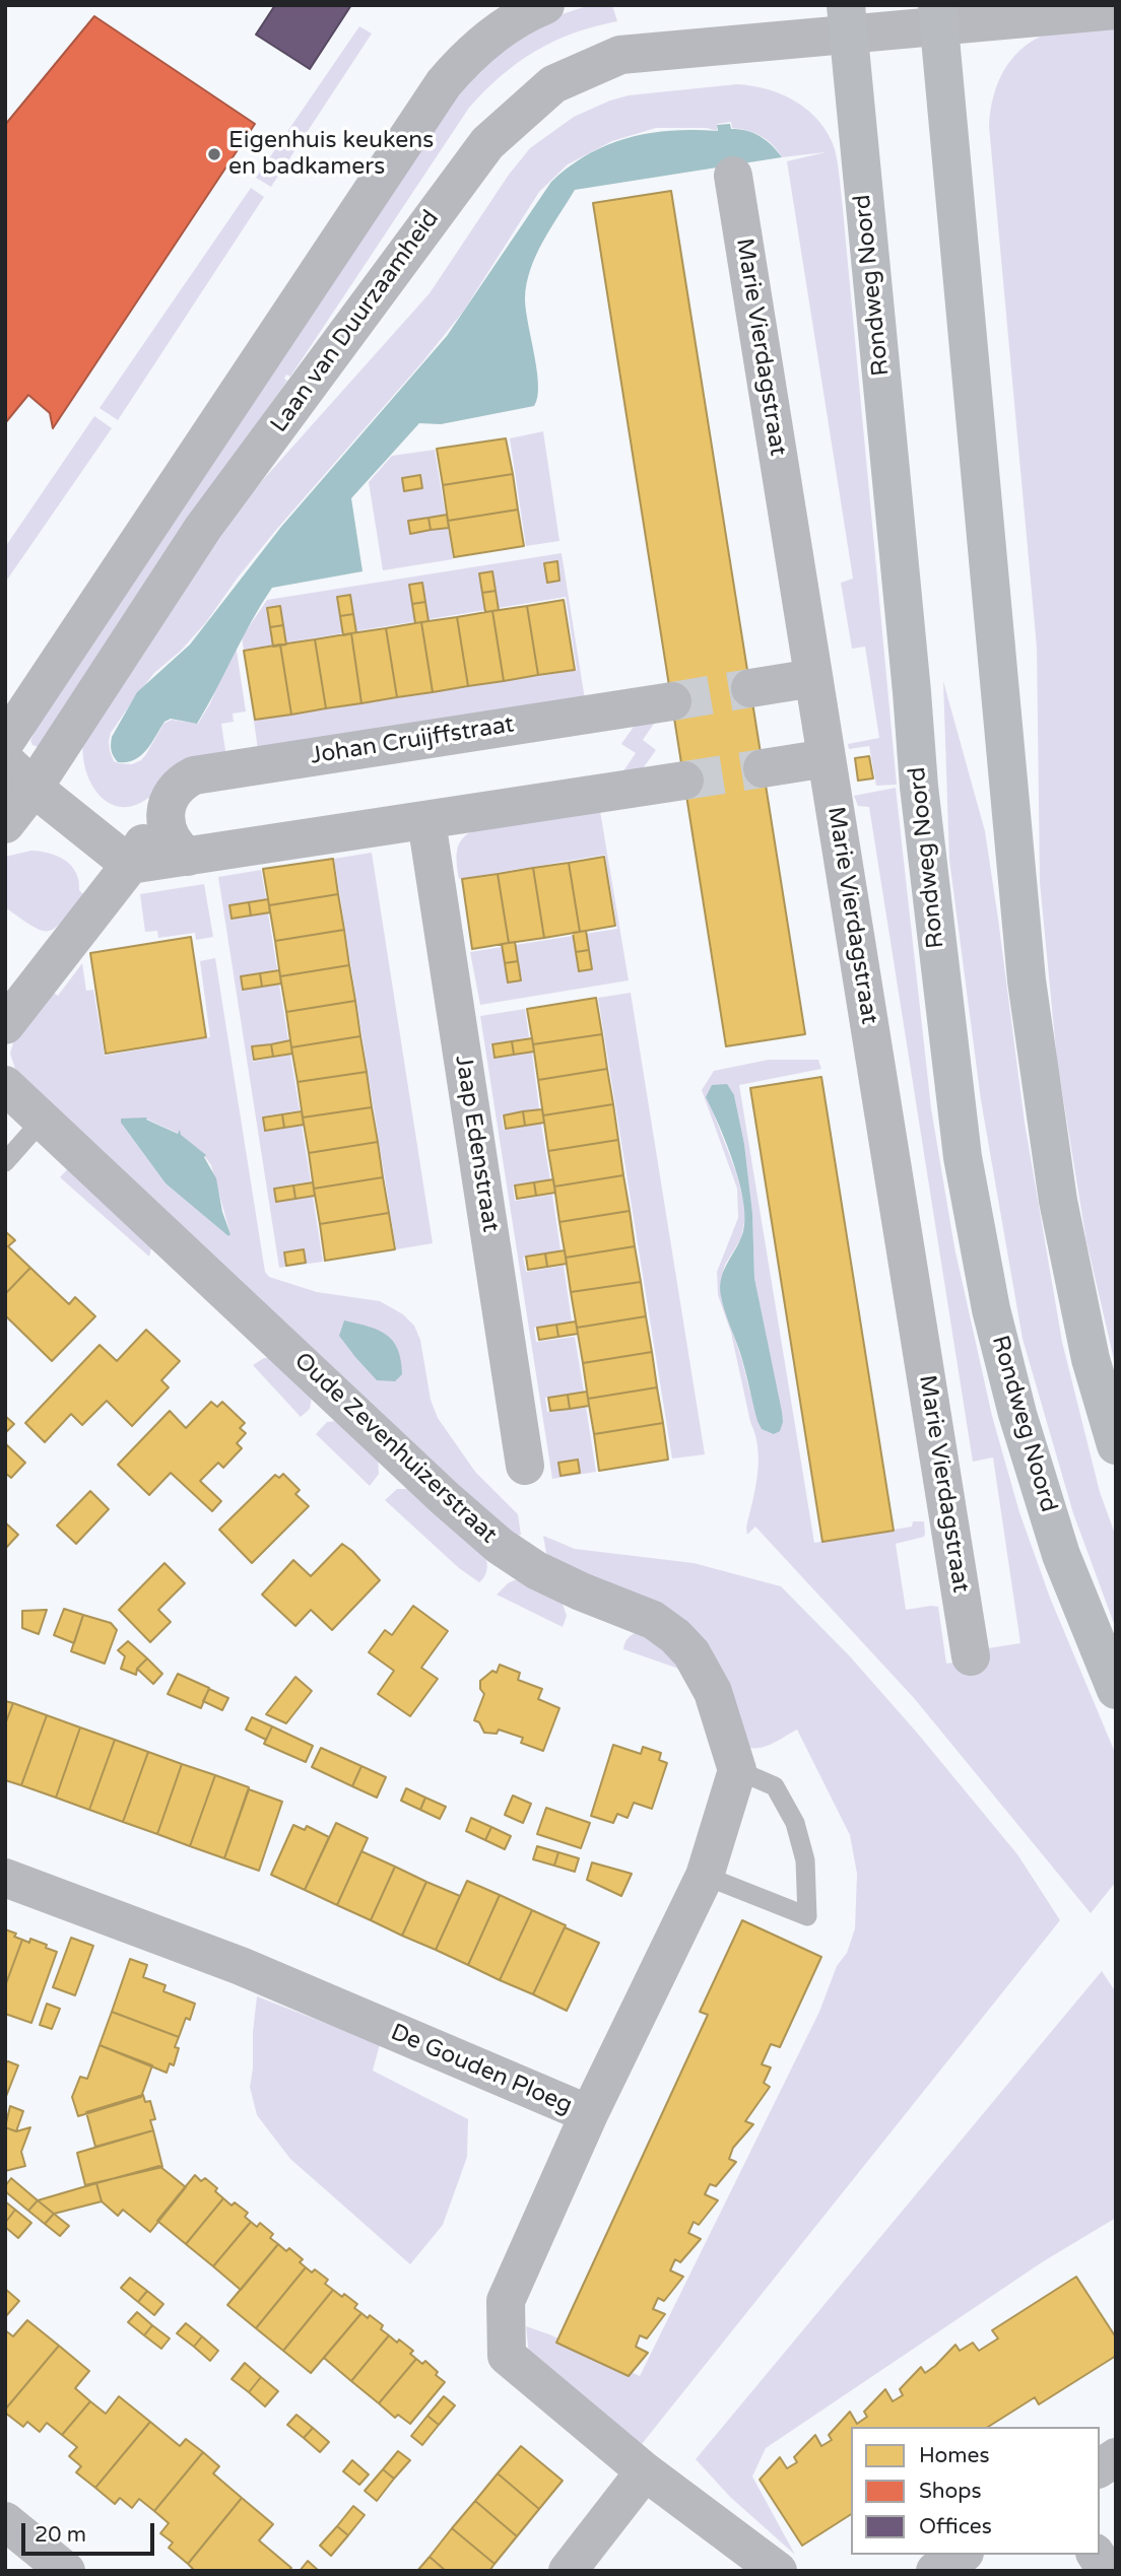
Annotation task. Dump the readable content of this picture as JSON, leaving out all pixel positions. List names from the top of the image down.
{
  "streets": {
    "main road": ["Rondweg Noord"],
    "street": [
      "Laan van Duurzaamheid",
      "Marie Vierdagstraat",
      "Johan Cruijffstraat",
      "Jaap Edenstraat",
      "Oude Zevenhuizerstraat",
      "De Gouden Ploeg"
    ]
  },
  "crossings": [
    ["Rondweg Noord", "Laan van Duurzaamheid"]
  ],
  "places": ["Eigenhuis keukens en badkamers"],
  "legend": ["Homes", "Shops", "Offices"],
  "scale_bar": "20 m"
}
